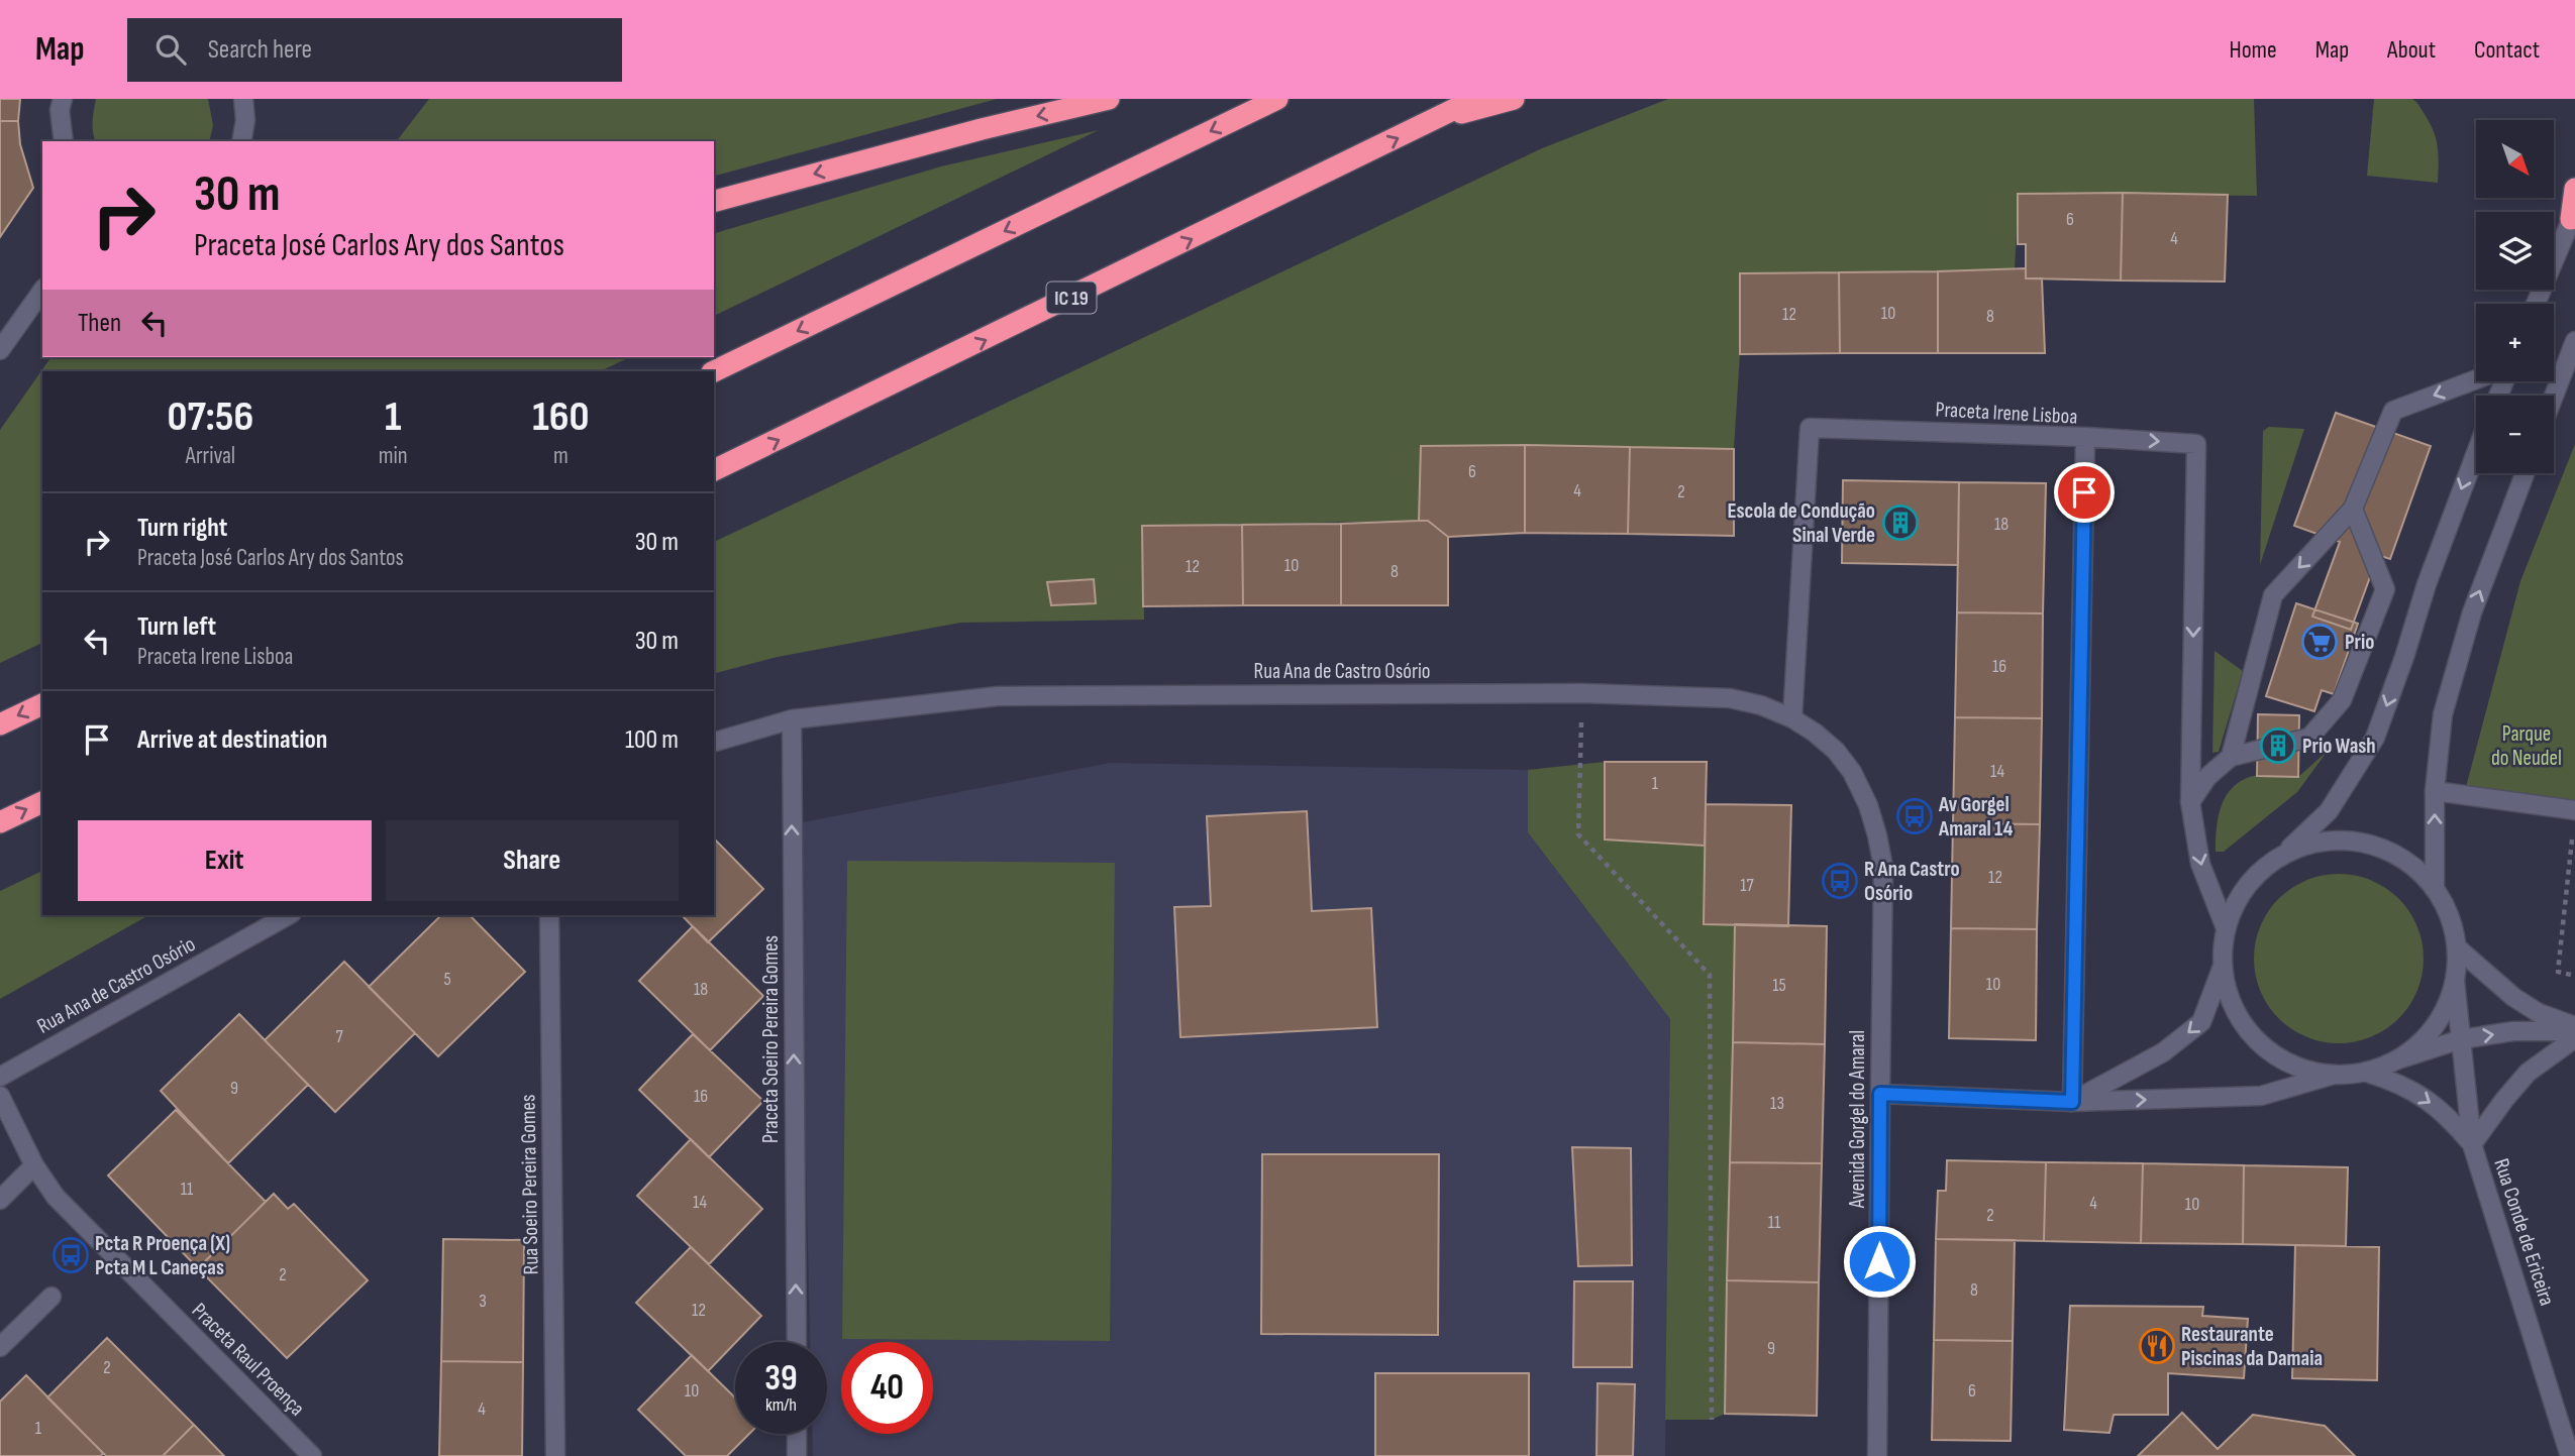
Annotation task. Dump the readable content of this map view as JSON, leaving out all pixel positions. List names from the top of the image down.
{
  "streets": {
    "highway": ["IC 19"],
    "street": [
      "Praceta Irene Lisboa",
      "Rua Ana de Castro Osório",
      "Praceta Soeiro Pereira Gomes",
      "Avenida Gorgel do Amaral",
      "Rua Soeiro Pereira Gomes",
      "Rua Conde de Ericeira",
      "Praceta Raul Proença"
    ]
  },
  "crossings": [
    ["Praceta Irene Lisboa", "Rua Ana de Castro Osório"],
    ["Rua Ana de Castro Osório", "Praceta Soeiro Pereira Gomes"],
    ["Rua Ana de Castro Osório", "Avenida Gorgel do Amaral"]
  ],
  "one_way": ["Praceta Soeiro Pereira Gomes"],
  "parks": ["Parque do Neudel"],
  "places": {
    "building": ["Escola de Condução Sinal Verde", "Prio Wash"],
    "supermarket": ["Prio"],
    "bus stop": ["Av Gorgel Amaral 14", "R Ana Castro Osório", "Pcta R Proença (X) Pcta M L Caneças"],
    "restaurant": ["Restaurante Piscinas da Damaia"]
  },
  "house_numbers": [
    "6",
    "4",
    "10",
    "12",
    "8",
    "6",
    "4",
    "2",
    "18",
    "10",
    "12",
    "8",
    "16",
    "14",
    "1",
    "12",
    "17",
    "5",
    "10",
    "15",
    "18",
    "7",
    "9",
    "16",
    "13",
    "11",
    "14",
    "4",
    "10",
    "2",
    "11",
    "2",
    "8",
    "3",
    "12",
    "9",
    "2",
    "10",
    "6",
    "4",
    "1"
  ],
  "north": "bottom right",
  "page": {
    "header": "Map",
    "search": "Search here",
    "nav": [
      "Home",
      "Map",
      "About",
      "Contact"
    ],
    "map_buttons": ["+", "−"],
    "turn": ["30 m", "Praceta José Carlos Ary dos Santos"],
    "then": "Then",
    "eta": [
      "07:56",
      "Arrival",
      "1",
      "min",
      "160",
      "m"
    ],
    "list": [
      {
        "name": "Turn right",
        "note": "Praceta José Carlos Ary dos Santos",
        "value": "30 m"
      },
      {
        "name": "Turn left",
        "note": "Praceta Irene Lisboa",
        "value": "30 m"
      },
      {
        "name": "Arrive at destination",
        "value": "100 m"
      }
    ],
    "buttons": ["Exit", "Share"],
    "speed": "39 km/h",
    "limit": "40"
  }
}
